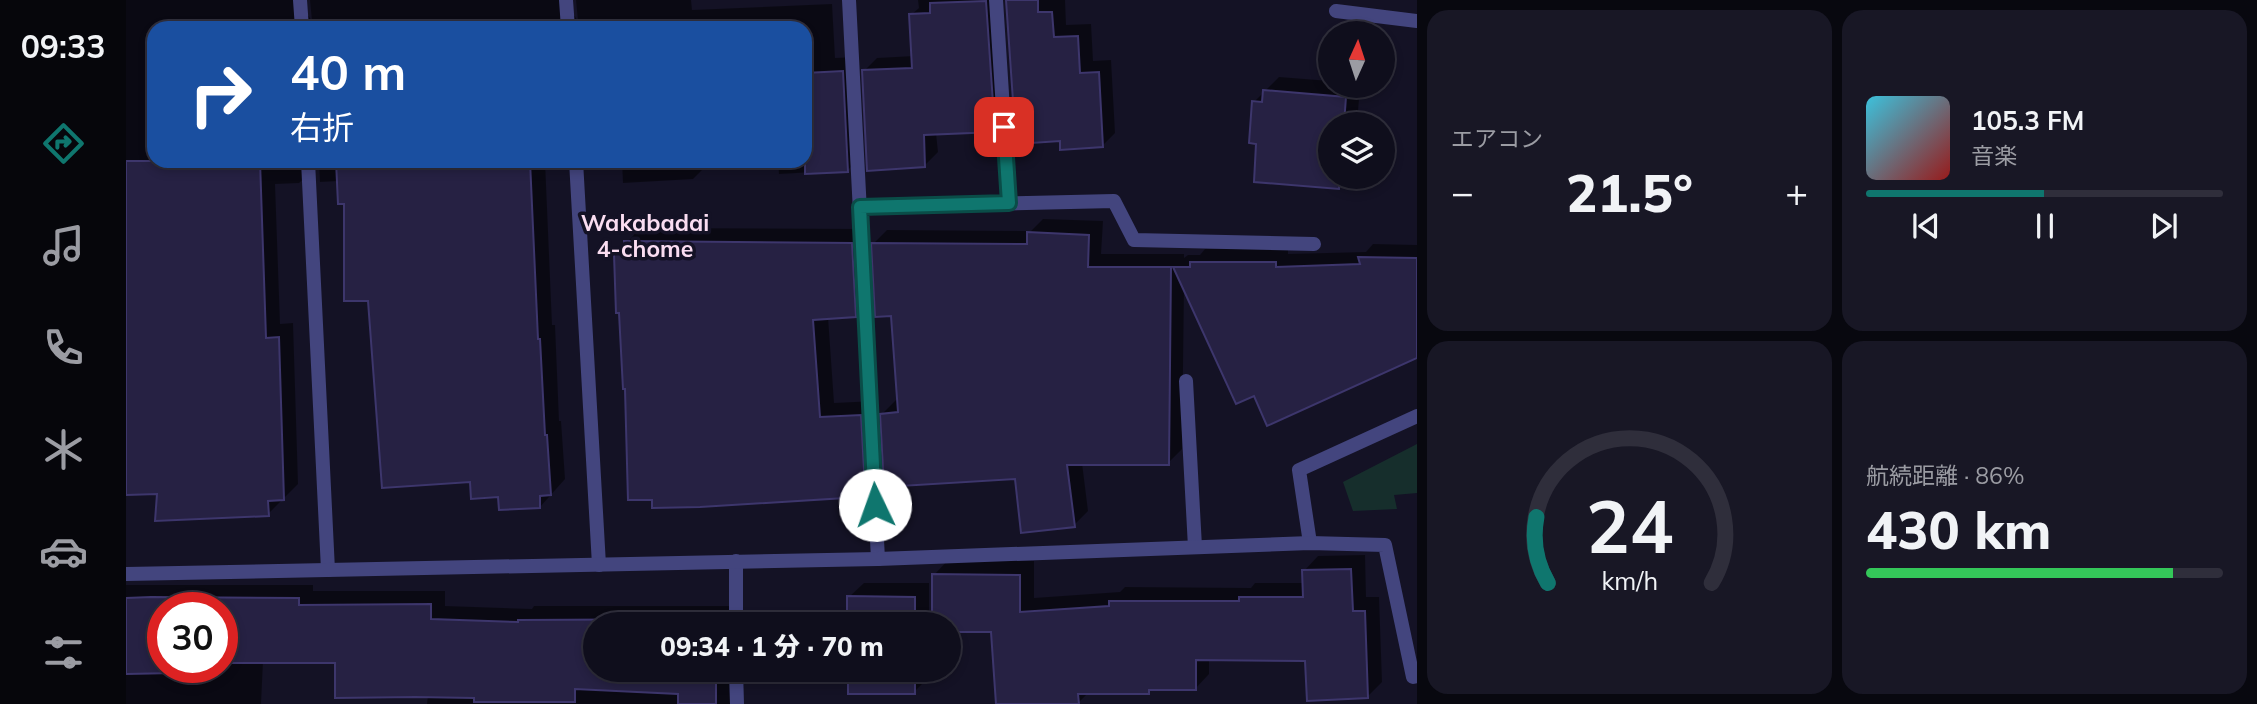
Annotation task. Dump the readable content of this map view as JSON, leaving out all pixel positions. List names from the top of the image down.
{
  "districts": ["Wakabadai 4-chome"],
  "north": "top",
  "page": {
    "tabs": "09:33",
    "tile": [
      "エアコン",
      ["航続距離 · 86%", "430 km"]
    ],
    "turn": ["40 m", "右折"],
    "song": ["105.3 FM", "音楽"],
    "heat": ["−", "21.5°", "+"],
    "limit": "30",
    "trip": "09:34 · 1 分 · 70 m",
    "gauge": ["24", "km/h"]
  }
}
